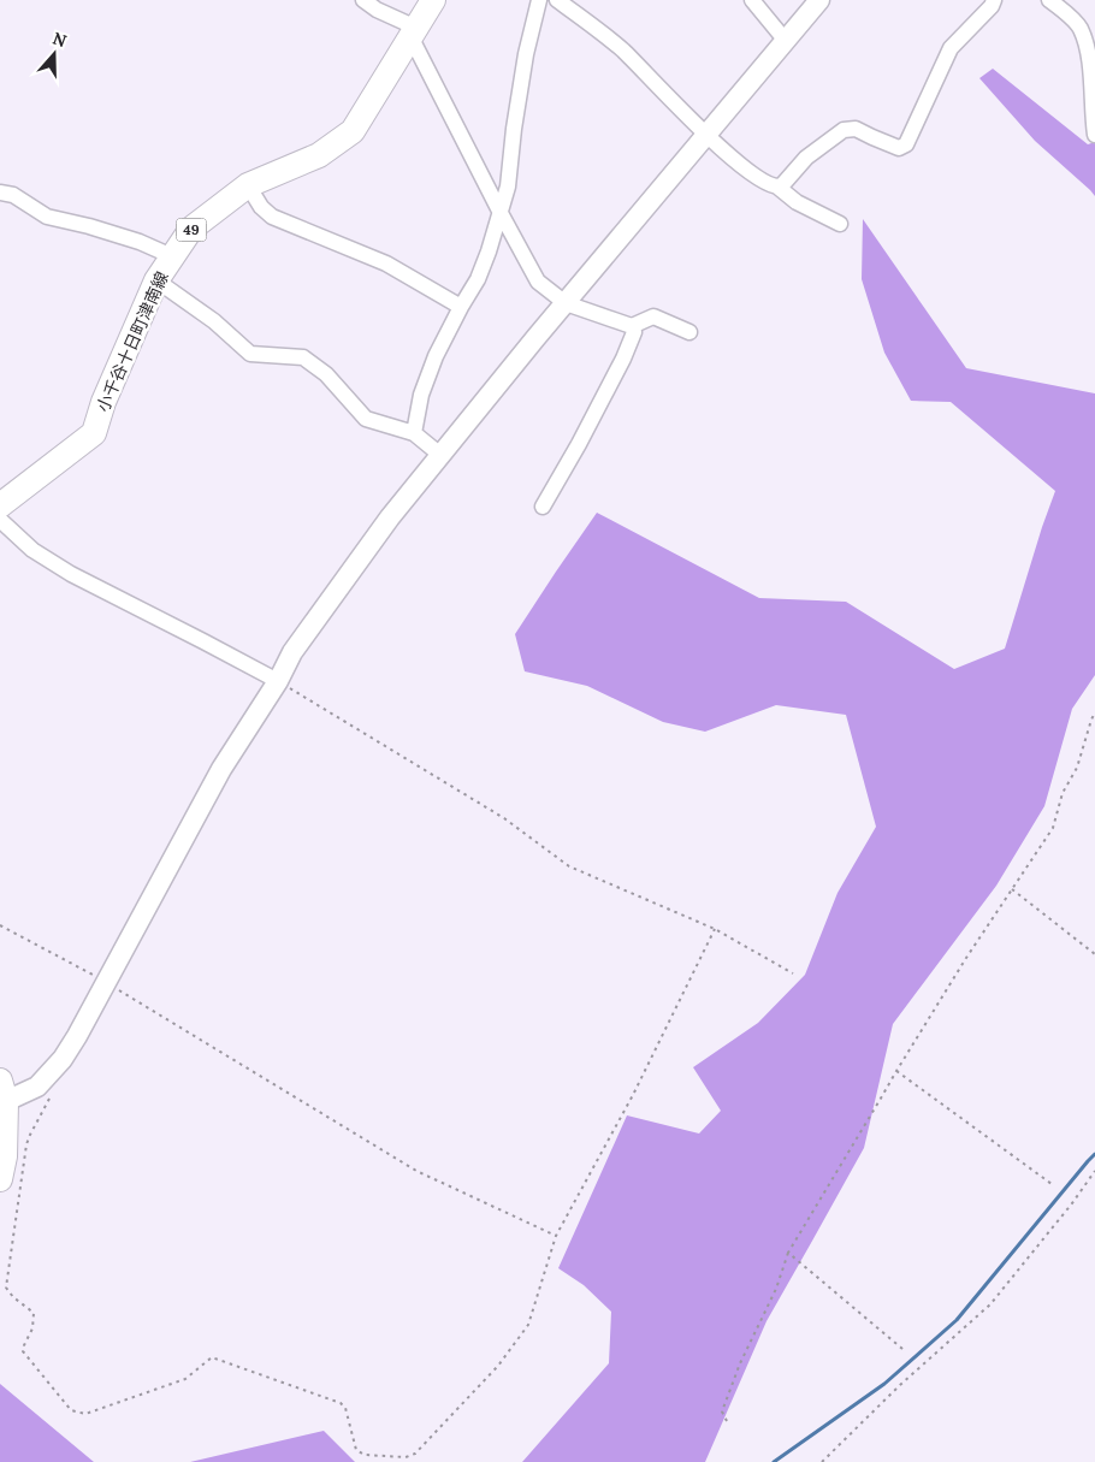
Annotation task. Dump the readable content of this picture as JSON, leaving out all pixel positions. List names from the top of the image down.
{
  "streets": {
    "main road": ["49", "小千谷十日町津南線"]
  },
  "north": "top"
}
